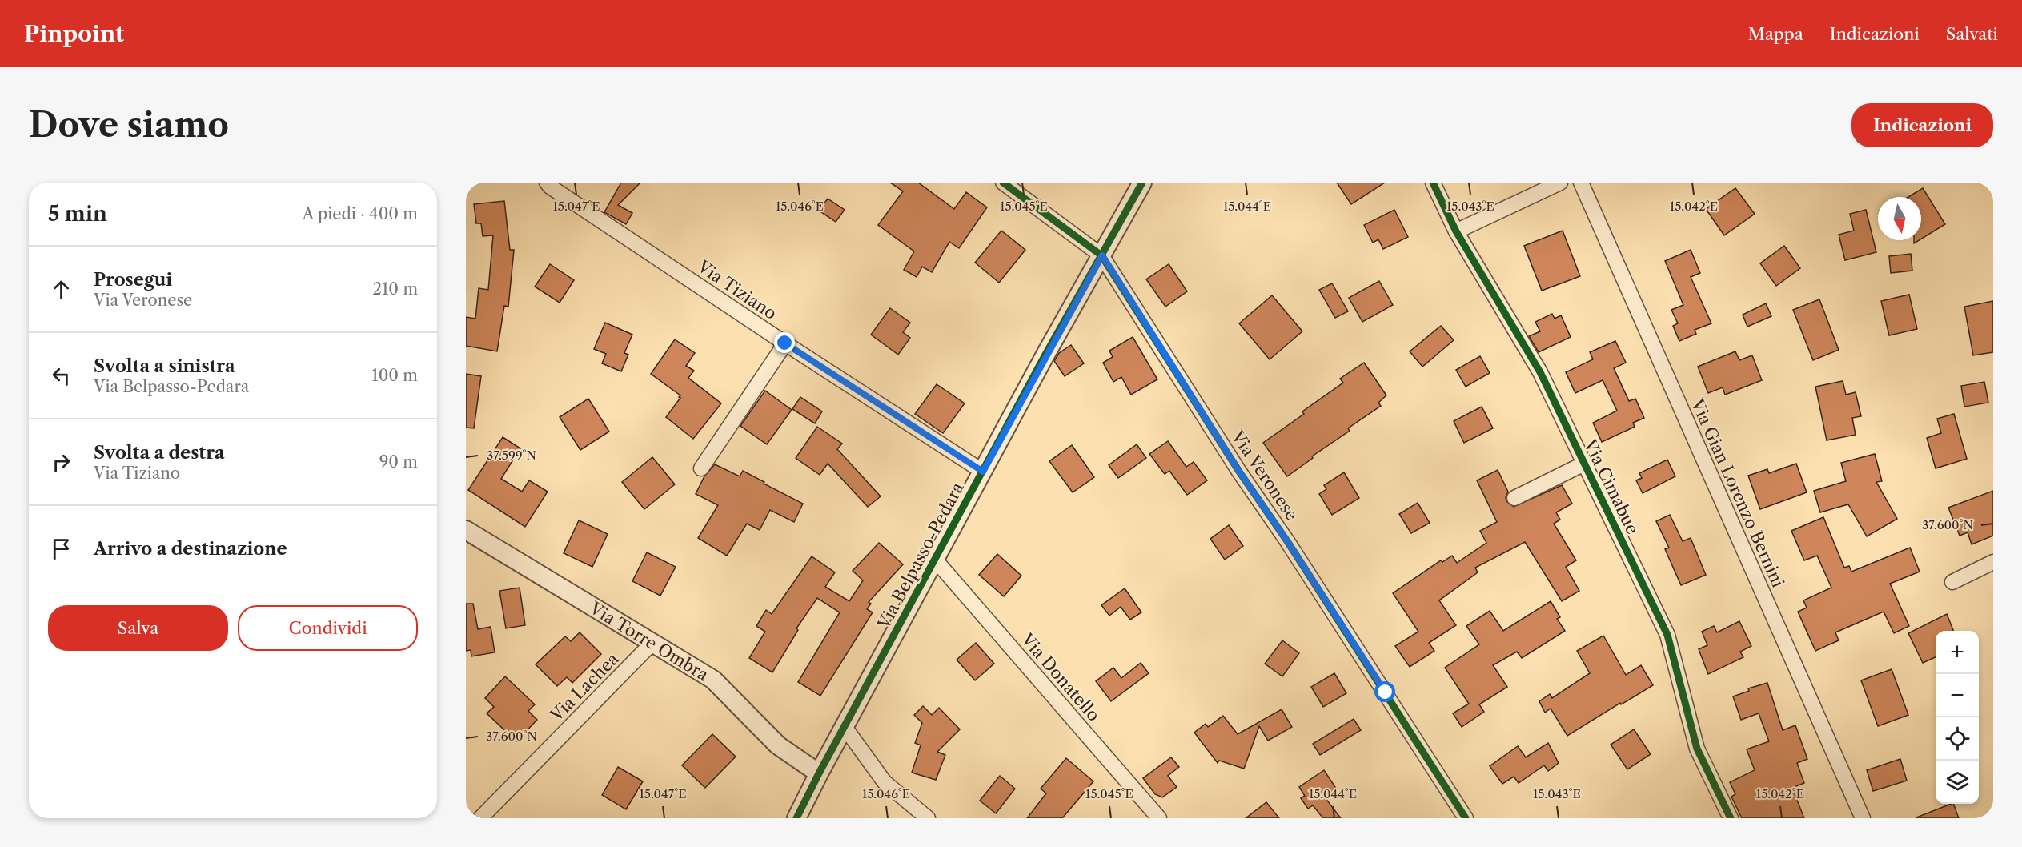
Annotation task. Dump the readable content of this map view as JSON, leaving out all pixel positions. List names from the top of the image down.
{
  "streets": {
    "street": [
      "Via Tiziano",
      "Via Veronese",
      "Via Cimabue",
      "Via Gian Lorenzo Bernini",
      "Via Belpasso-Pedara",
      "Via Torre Ombra",
      "Via Donatello",
      "Via Lachea"
    ]
  },
  "crossings": [
    ["Via Tiziano", "Via Belpasso-Pedara"],
    ["Via Veronese", "Via Belpasso-Pedara"],
    ["Via Belpasso-Pedara", "Via Torre Ombra"],
    ["Via Belpasso-Pedara", "Via Donatello"],
    ["Via Torre Ombra", "Via Lachea"]
  ],
  "north": "bottom",
  "page": {
    "header": "Pinpoint",
    "nav": ["Mappa", "Indicazioni", "Salvati"],
    "buttons": [
      "Indicazioni",
      ["Salva", "Condividi"]
    ],
    "title": "Dove siamo",
    "heading": ["5 min", "A piedi · 400 m"],
    "list": [
      ["Prosegui", "Via Veronese", "210 m"],
      ["Svolta a sinistra", "Via Belpasso-Pedara", "100 m"],
      ["Svolta a destra", "Via Tiziano", "90 m"],
      "Arrivo a destinazione"
    ],
    "map_buttons": ["+", "−"]
  },
  "coordinates": [
    "15.047°E",
    "15.046°E",
    "15.045°E",
    "15.044°E",
    "15.043°E",
    "15.042°E",
    "37.599°N",
    "37.600°N"
  ]
}
